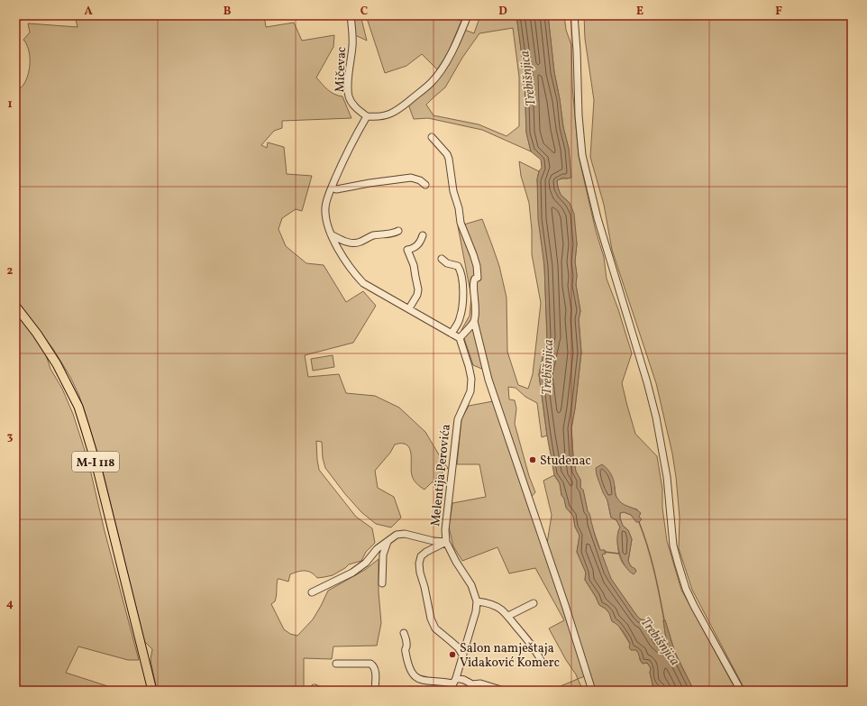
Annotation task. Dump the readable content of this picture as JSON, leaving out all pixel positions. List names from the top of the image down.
{
  "streets": {
    "main road": ["M-I 118"],
    "street": ["Mičevac", "Melentija Perovića"]
  },
  "water": ["Trebišnjica"],
  "places": ["Studenac", "Salon namještaja Vidaković Komerc"],
  "grid": {
    "columns": [
      "A",
      "B",
      "C",
      "D",
      "E",
      "F"
    ],
    "rows": [
      "1",
      "2",
      "3",
      "4"
    ]
  }
}
